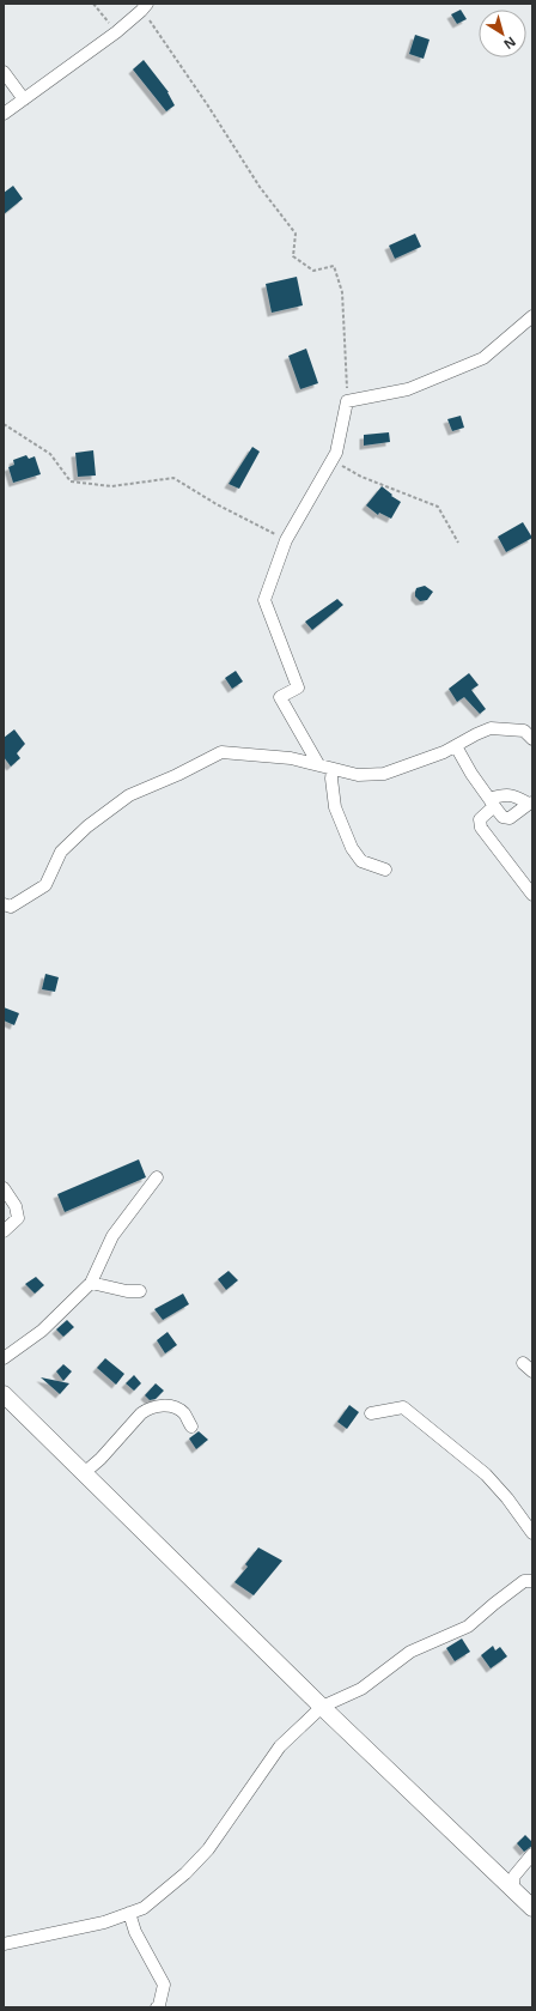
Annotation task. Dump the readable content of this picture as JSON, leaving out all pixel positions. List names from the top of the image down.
{
  "north": "bottom right"
}
